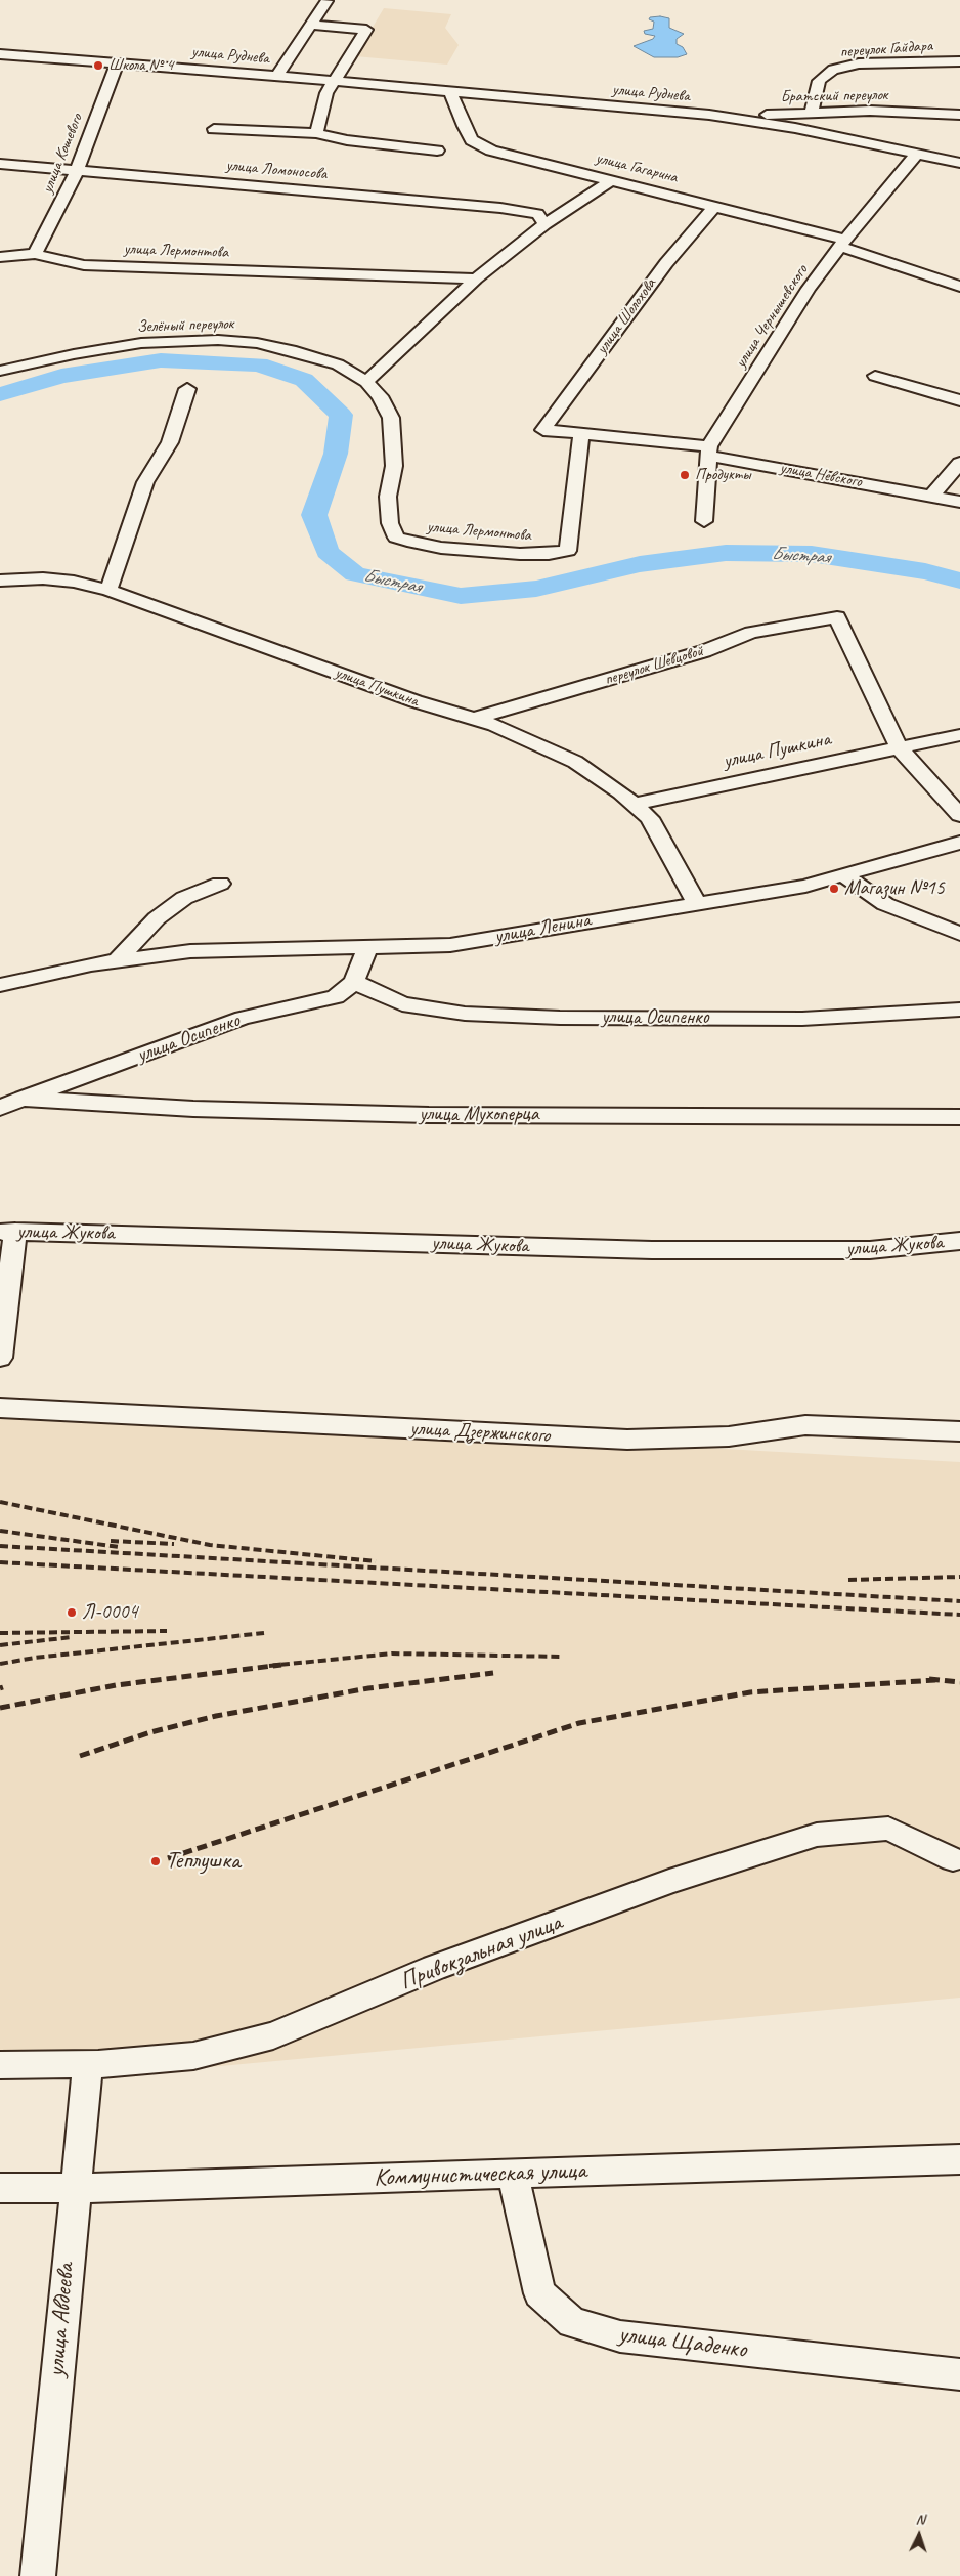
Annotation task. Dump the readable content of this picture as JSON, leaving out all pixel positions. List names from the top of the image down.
{
  "streets": {
    "street": [
      "переулок Гайдара",
      "улица Руднева",
      "Братский переулок",
      "улица Кошевого",
      "улица Гагарина",
      "улица Ломоносова",
      "улица Лермонтова",
      "улица Шолохова",
      "улица Чернышевского",
      "Зелёный переулок",
      "улица Невского",
      "переулок Шевцовой",
      "улица Пушкина",
      "улица Ленина",
      "улица Осипенко",
      "улица Мухоперца",
      "улица Жукова",
      "улица Дзержинского",
      "Привокзальная улица",
      "Коммунистическая улица",
      "улица Авдеева",
      "улица Щаденко"
    ]
  },
  "crossings": [
    ["переулок Гайдара", "Братский переулок"],
    ["улица Руднева", "Братский переулок"],
    ["улица Руднева", "улица Кошевого"],
    ["улица Руднева", "улица Гагарина"],
    ["улица Руднева", "улица Чернышевского"],
    ["улица Кошевого", "улица Ломоносова"],
    ["улица Кошевого", "улица Лермонтова"],
    ["улица Гагарина", "улица Шолохова"],
    ["улица Гагарина", "улица Чернышевского"],
    ["улица Лермонтова", "Зелёный переулок"],
    ["улица Лермонтова", "улица Невского"],
    ["улица Шолохова", "улица Невского"],
    ["улица Чернышевского", "улица Невского"],
    ["переулок Шевцовой", "улица Пушкина"],
    ["улица Пушкина", "улица Ленина"],
    ["улица Осипенко", "улица Мухоперца"],
    ["Привокзальная улица", "улица Авдеева"],
    ["Коммунистическая улица", "улица Авдеева"],
    ["Коммунистическая улица", "улица Щаденко"]
  ],
  "water": ["Быстрая"],
  "places": [
    "Школа № 4",
    "Продукты",
    "Магазин №15",
    "Л-0004",
    "Теплушка"
  ],
  "north": "top"
}
